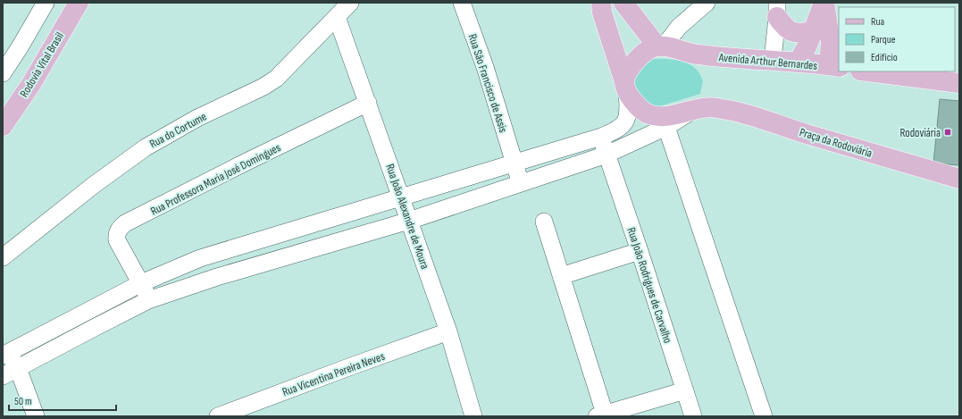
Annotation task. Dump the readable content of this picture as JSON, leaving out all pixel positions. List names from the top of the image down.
{
  "streets": {
    "main road": ["Avenida Arthur Bernardes", "Rodovia Vital Brasil", "Praça da Rodoviária"],
    "street": [
      "Rua São Francisco de Assis",
      "Rua do Cortume",
      "Rua Professora Maria José Domingues",
      "Rua João Alexandre de Moura",
      "Rua João Rodrigues de Carvalho",
      "Rua Vicentina Pereira Neves"
    ]
  },
  "crossings": [
    ["Rua do Cortume", "Rua João Alexandre de Moura"],
    ["Rua Professora Maria José Domingues", "Rua João Alexandre de Moura"],
    ["Rua João Alexandre de Moura", "Rua Vicentina Pereira Neves"]
  ],
  "places": {
    "transit": ["Rodoviária"]
  },
  "legend": ["Rua", "Parque", "Edifício"],
  "scale_bar": "50 m"
}
